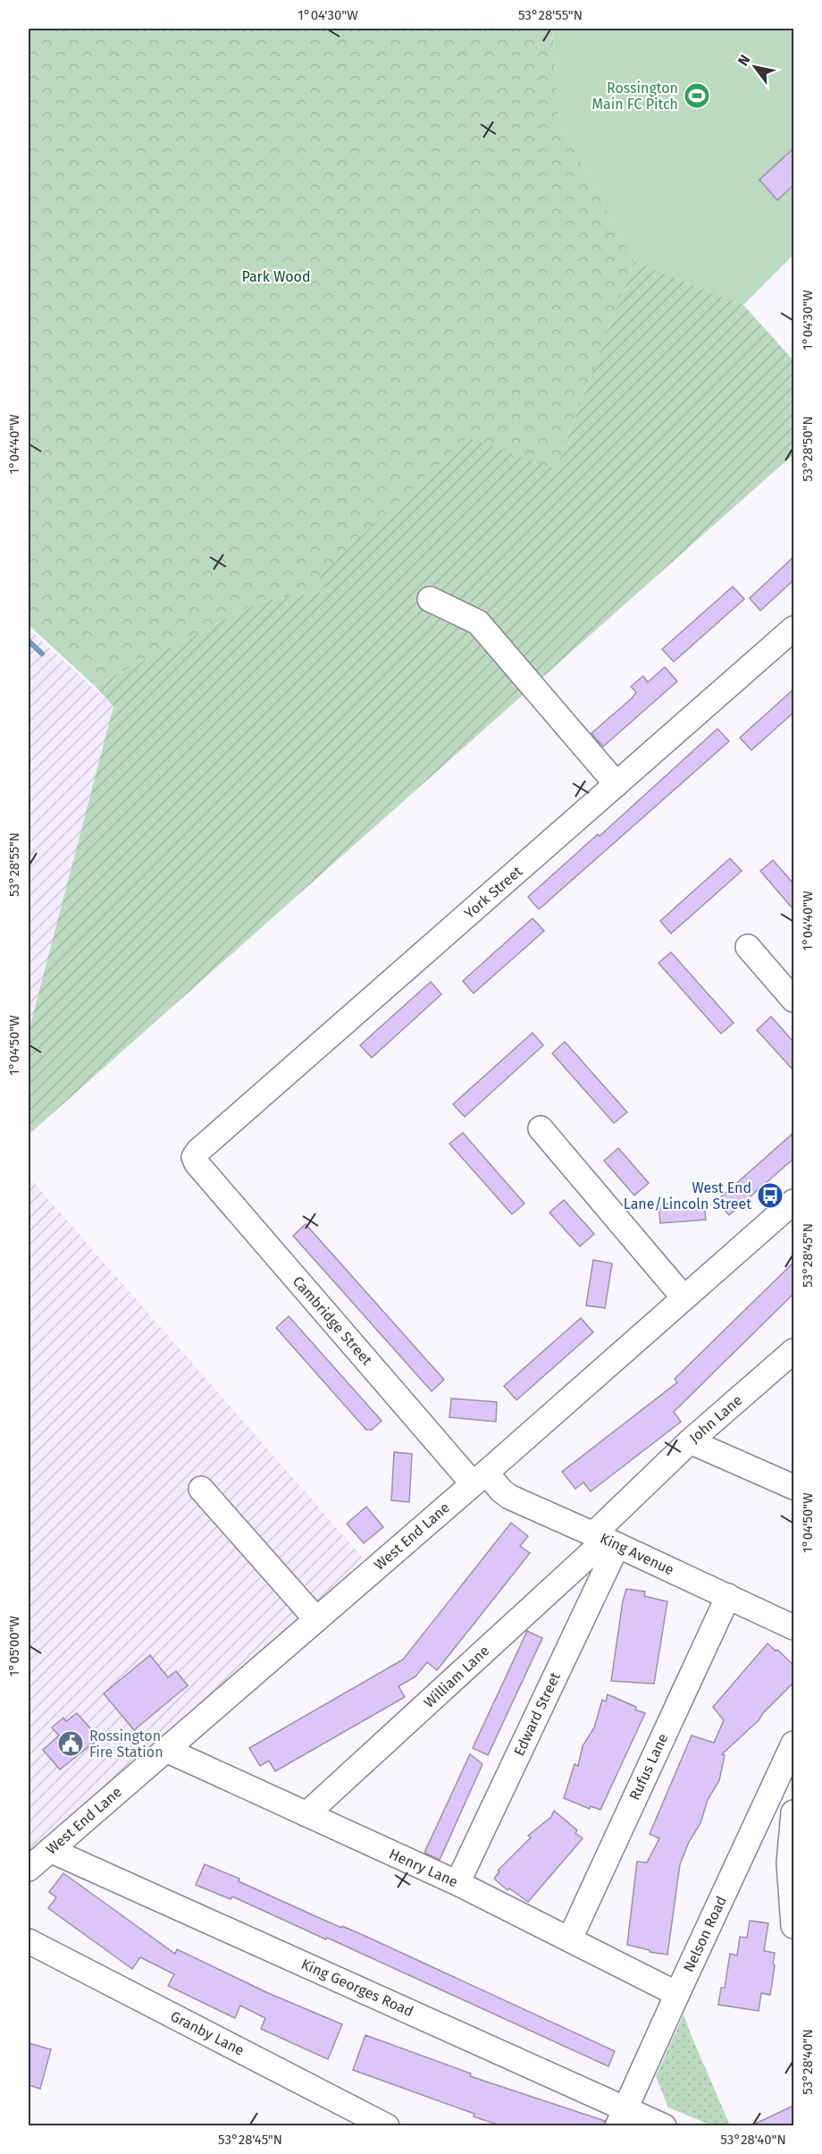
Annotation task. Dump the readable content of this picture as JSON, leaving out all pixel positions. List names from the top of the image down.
{
  "streets": {
    "street": [
      "York Street",
      "Cambridge Street",
      "John Lane",
      "West End Lane",
      "King Avenue",
      "William Lane",
      "Edward Street",
      "Rufus Lane",
      "Henry Lane",
      "Nelson Road",
      "King Georges Road",
      "Granby Lane"
    ]
  },
  "crossings": [
    ["York Street", "Cambridge Street"],
    ["Cambridge Street", "West End Lane"],
    ["Cambridge Street", "King Avenue"],
    ["John Lane", "King Avenue"],
    ["John Lane", "William Lane"],
    ["John Lane", "Edward Street"],
    ["West End Lane", "King Avenue"],
    ["West End Lane", "Henry Lane"],
    ["West End Lane", "King Georges Road"],
    ["King Avenue", "William Lane"],
    ["King Avenue", "Edward Street"],
    ["King Avenue", "Rufus Lane"],
    ["William Lane", "Edward Street"],
    ["William Lane", "Henry Lane"],
    ["Edward Street", "Henry Lane"],
    ["Rufus Lane", "Henry Lane"],
    ["Henry Lane", "Nelson Road"],
    ["Nelson Road", "King Georges Road"]
  ],
  "parks": ["Park Wood"],
  "places": {
    "sports": ["Rossington Main FC Pitch"],
    "bus stop": ["West End Lane/Lincoln Street"],
    "public building": ["Rossington Fire Station"]
  },
  "north": "top left",
  "coordinates": [
    "1°04'30\"W",
    "53°28'55\"N",
    "1°04'40\"W",
    "53°28'50\"N",
    "1°04'50\"W",
    "53°28'45\"N",
    "1°05'00\"W",
    "53°28'40\"N"
  ]
}
